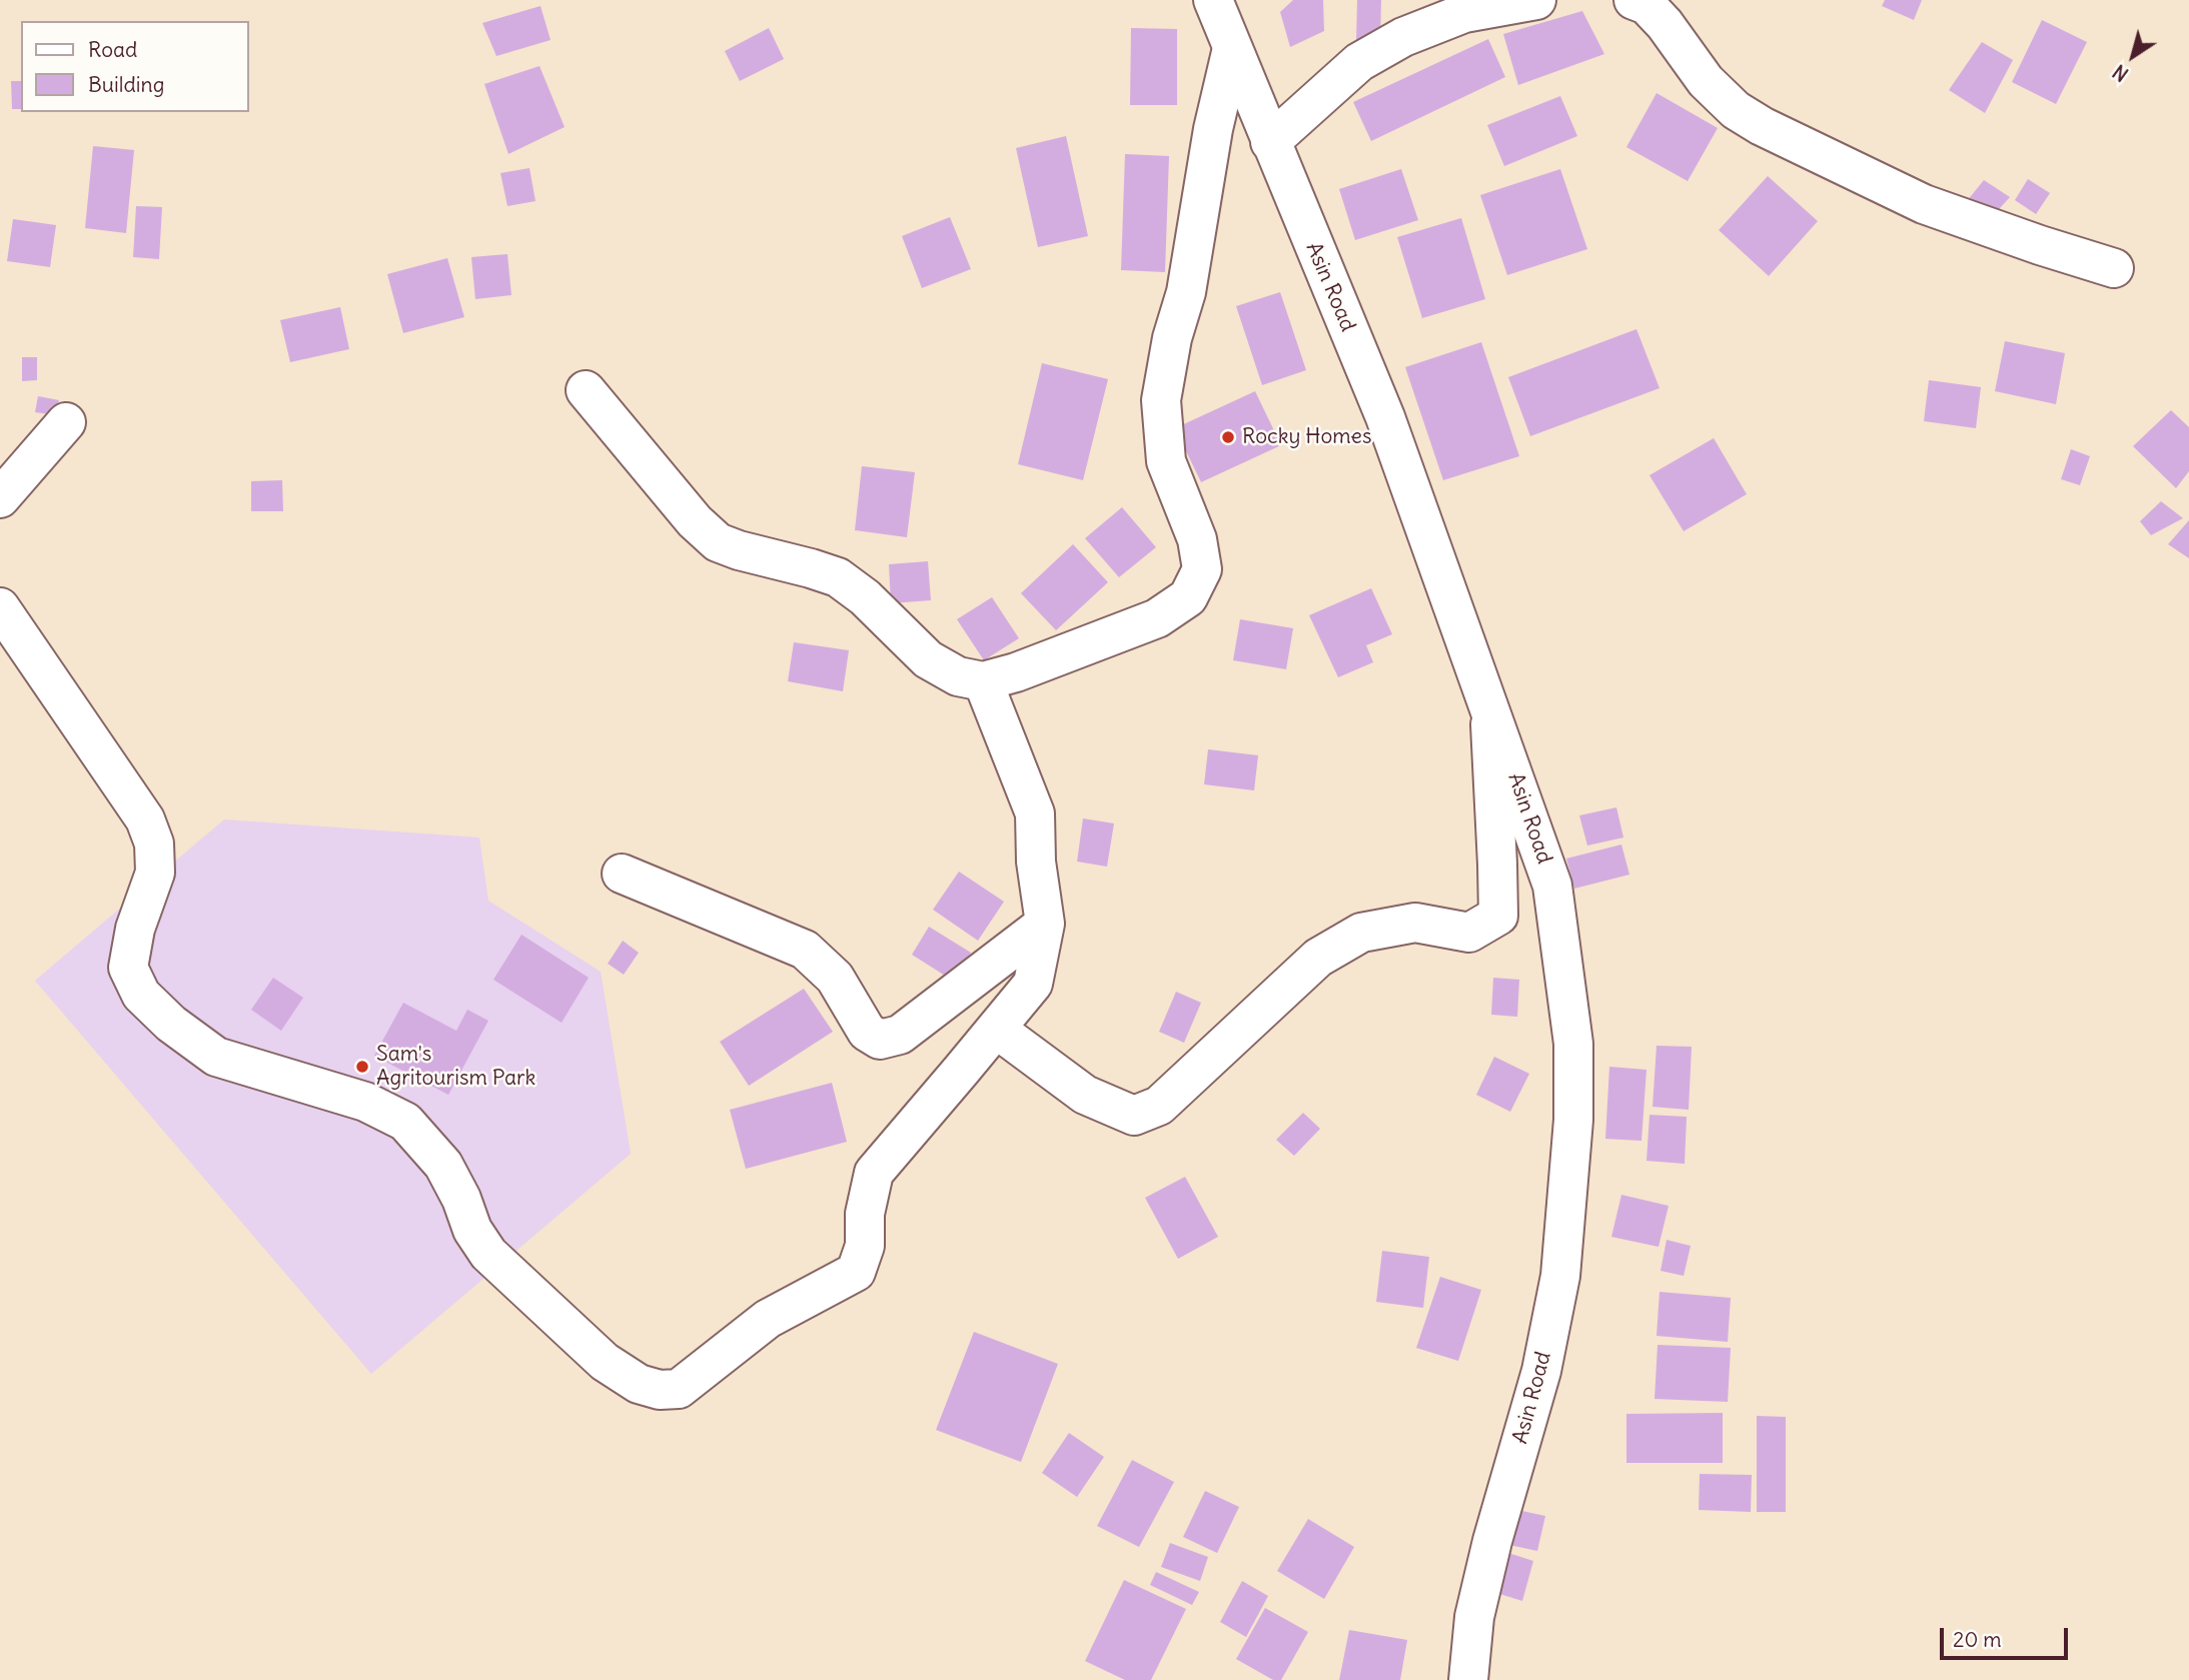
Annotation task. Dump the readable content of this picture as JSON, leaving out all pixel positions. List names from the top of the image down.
{
  "streets": {
    "street": ["Asin Road"]
  },
  "places": ["Rocky Homes", "Sam's Agritourism Park"],
  "legend": ["Road", "Building"],
  "scale_bar": "20 m",
  "north": "bottom left"
}
